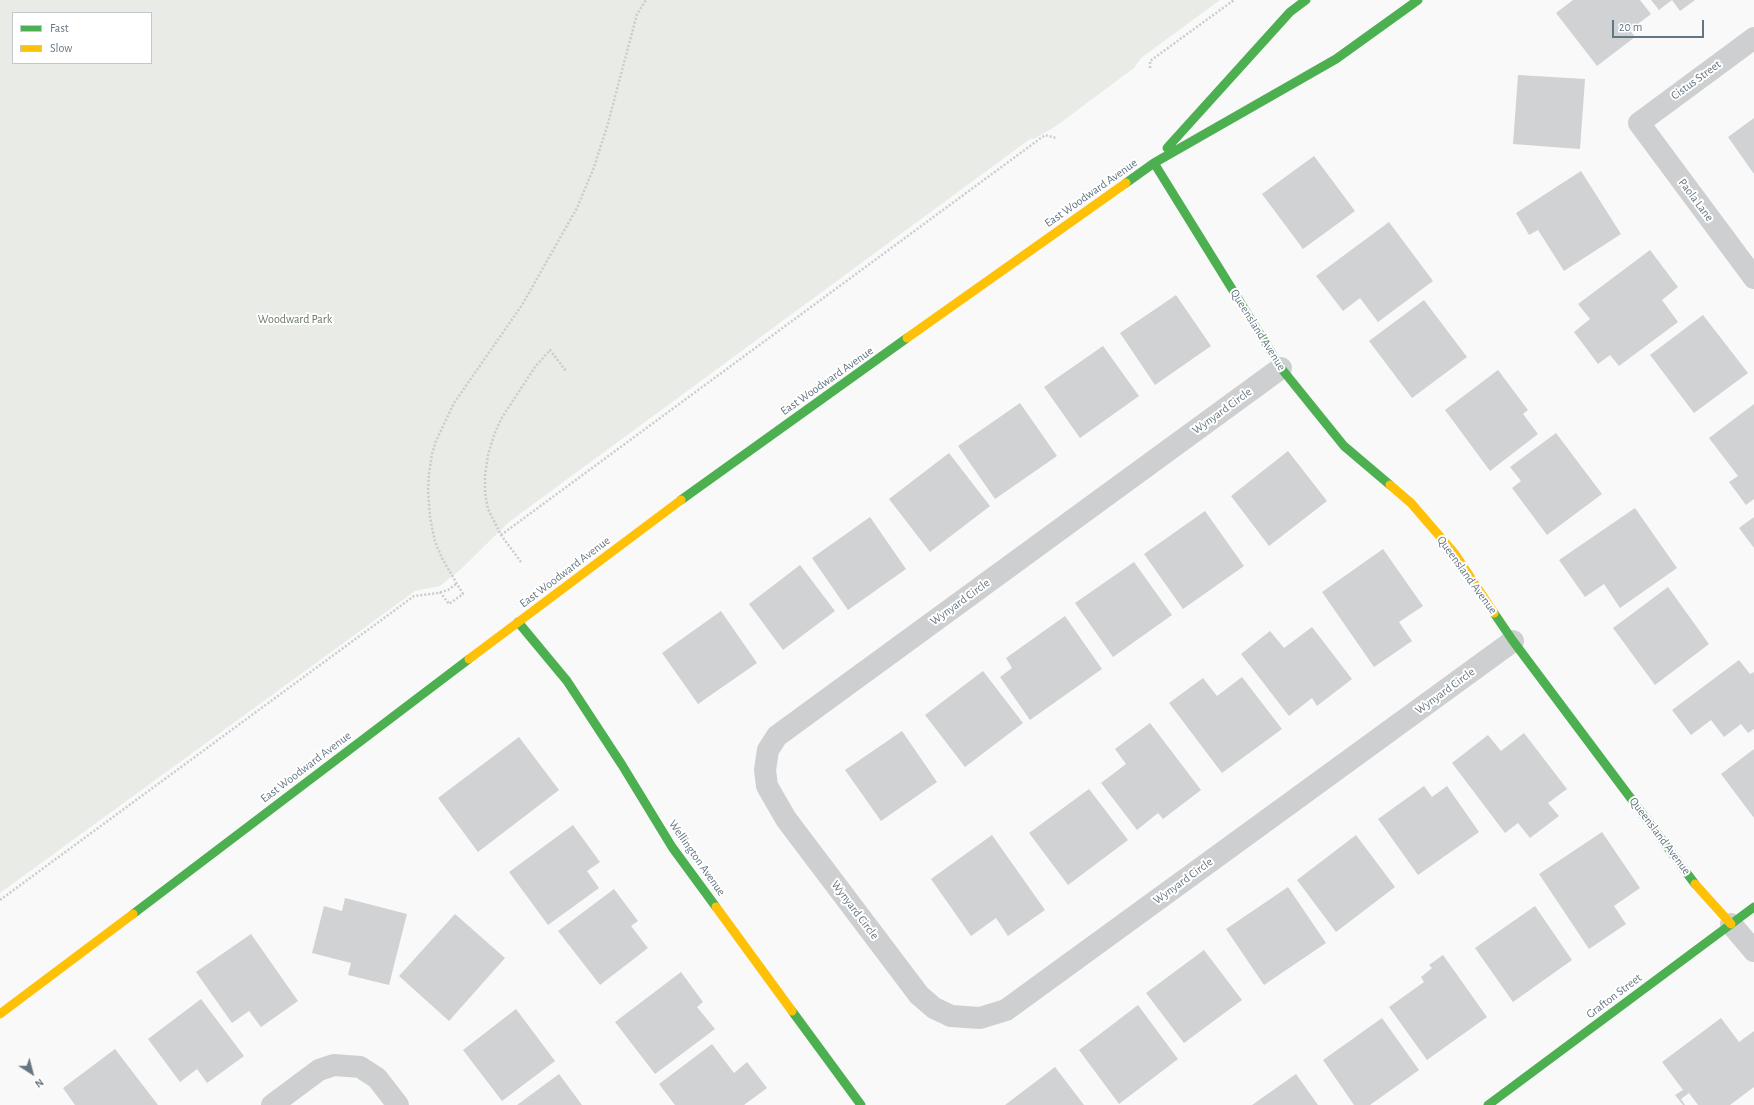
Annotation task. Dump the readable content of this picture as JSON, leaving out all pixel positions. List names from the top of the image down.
{
  "streets": {
    "street": [
      "Cistus Street",
      "East Woodward Avenue",
      "Paola Lane",
      "Queensland Avenue",
      "Wynyard Circle",
      "Wellington Avenue",
      "Grafton Street"
    ]
  },
  "crossings": [
    ["Cistus Street", "Paola Lane"],
    ["East Woodward Avenue", "Queensland Avenue"],
    ["East Woodward Avenue", "Wellington Avenue"],
    ["Queensland Avenue", "Wynyard Circle"],
    ["Queensland Avenue", "Grafton Street"]
  ],
  "parks": ["Woodward Park"],
  "legend": ["Fast", "Slow"],
  "scale_bar": "20 m",
  "north": "bottom right"
}
